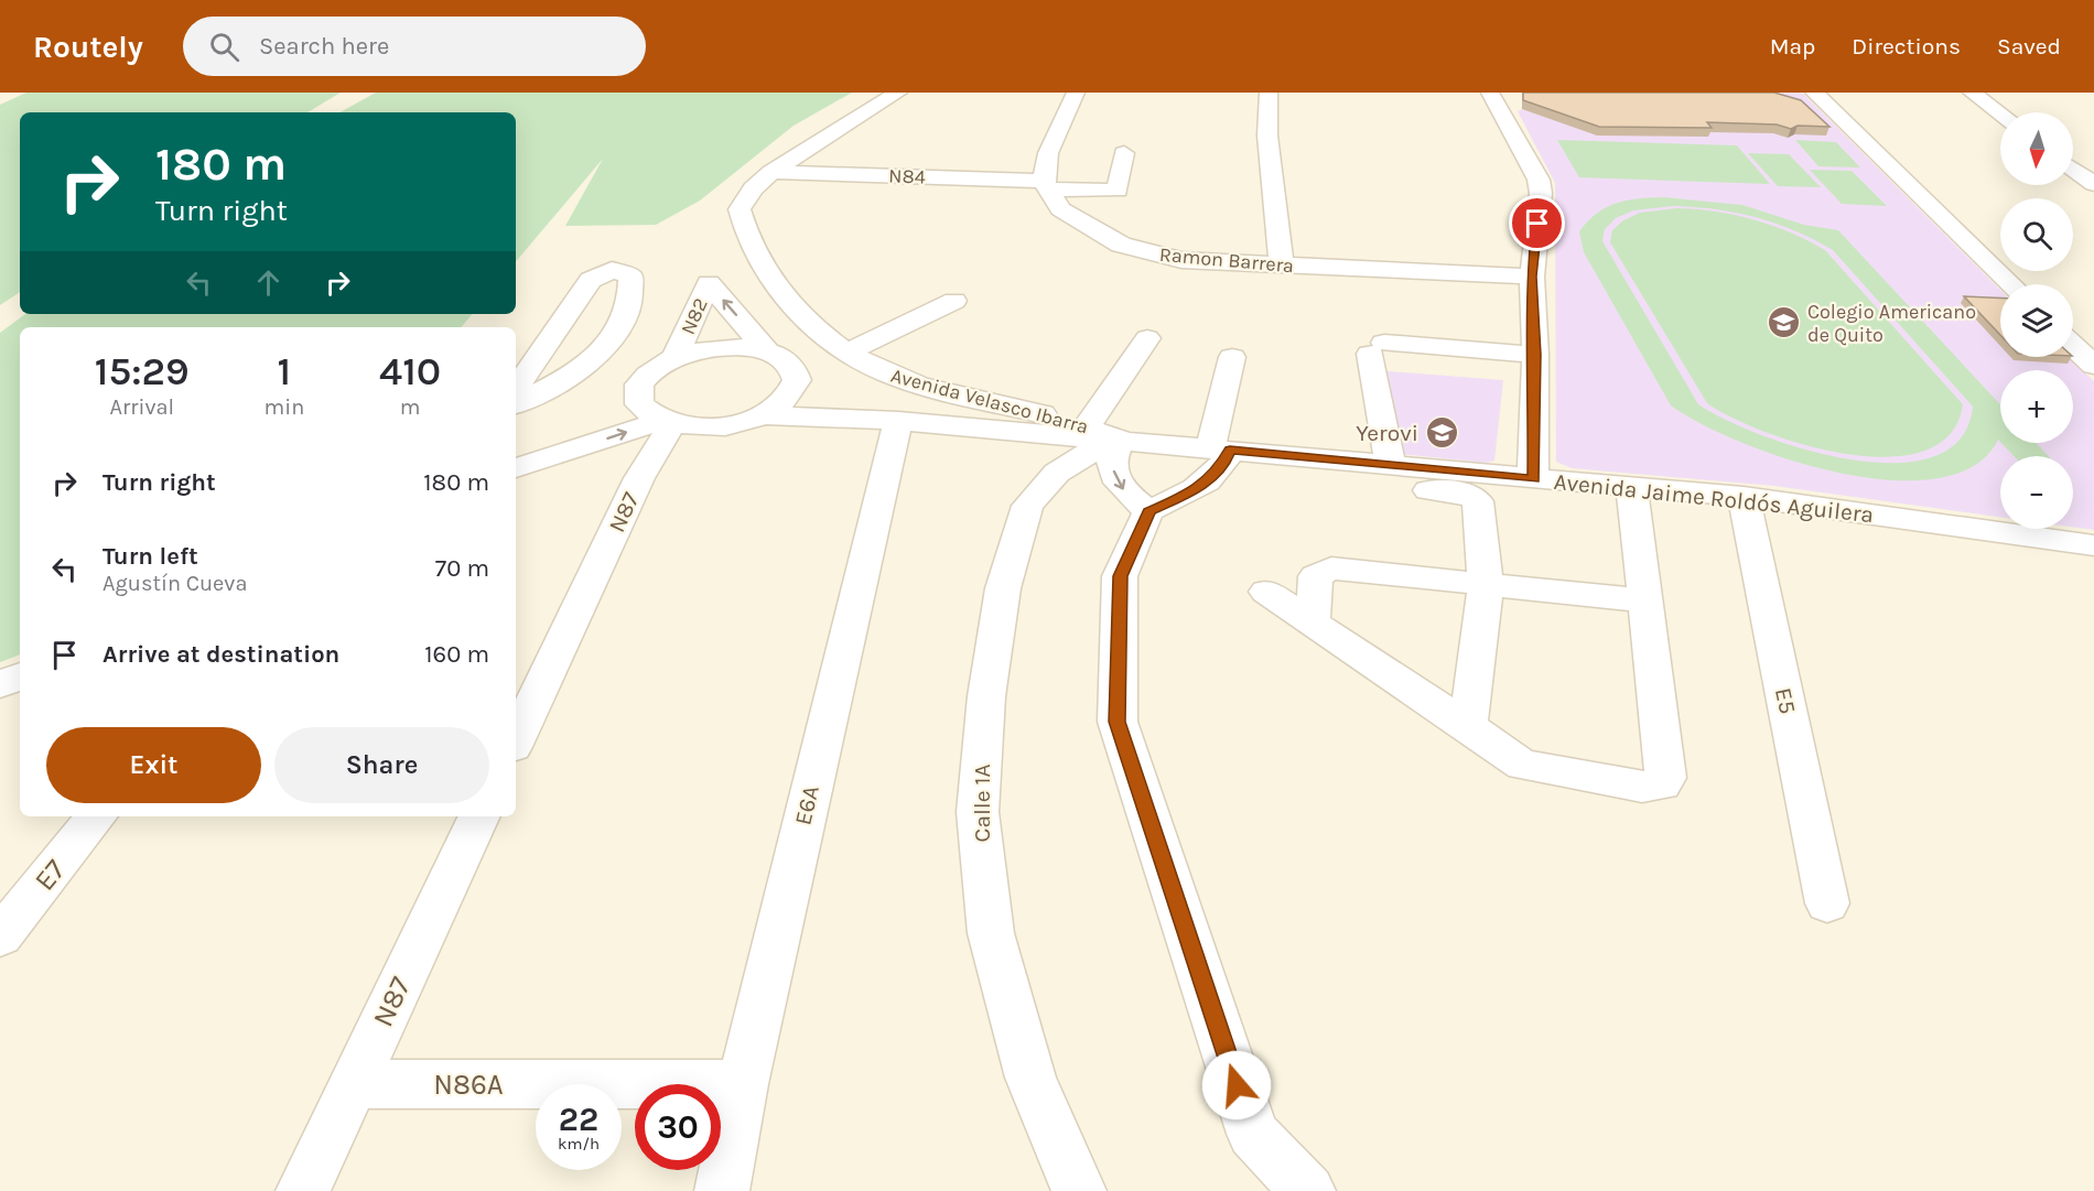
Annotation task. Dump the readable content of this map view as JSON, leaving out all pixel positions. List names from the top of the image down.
{
  "streets": {
    "street": [
      "N84",
      "Ramon Barrera",
      "N82",
      "Avenida Velasco Ibarra",
      "Avenida Jaime Roldós Aguilera",
      "N87",
      "E5",
      "Calle 1A",
      "E6A",
      "E7",
      "N86A"
    ]
  },
  "crossings": [
    ["N84", "Ramon Barrera"],
    ["N84", "Avenida Velasco Ibarra"],
    ["Avenida Velasco Ibarra", "Avenida Jaime Roldós Aguilera"],
    ["Avenida Velasco Ibarra", "Calle 1A"],
    ["Avenida Jaime Roldós Aguilera", "E5"],
    ["Avenida Jaime Roldós Aguilera", "Calle 1A"],
    ["Avenida Jaime Roldós Aguilera", "E6A"],
    ["N87", "N86A"],
    ["E6A", "N86A"]
  ],
  "places": {
    "school or university": ["Colegio Americano de Quito", "Yerovi"]
  },
  "north": "bottom",
  "page": {
    "header": "Routely",
    "search": "Search here",
    "nav": ["Map", "Directions", "Saved"],
    "map_buttons": ["+", "−"],
    "turn": ["180 m", "Turn right"],
    "eta": [
      "15:29",
      "Arrival",
      "1",
      "min",
      "410",
      "m"
    ],
    "list": [
      {
        "name": "Turn right",
        "value": "180 m"
      },
      {
        "name": "Turn left",
        "note": "Agustín Cueva",
        "value": "70 m"
      },
      {
        "name": "Arrive at destination",
        "value": "160 m"
      }
    ],
    "buttons": ["Exit", "Share"],
    "speed": "22 km/h",
    "limit": "30"
  }
}
